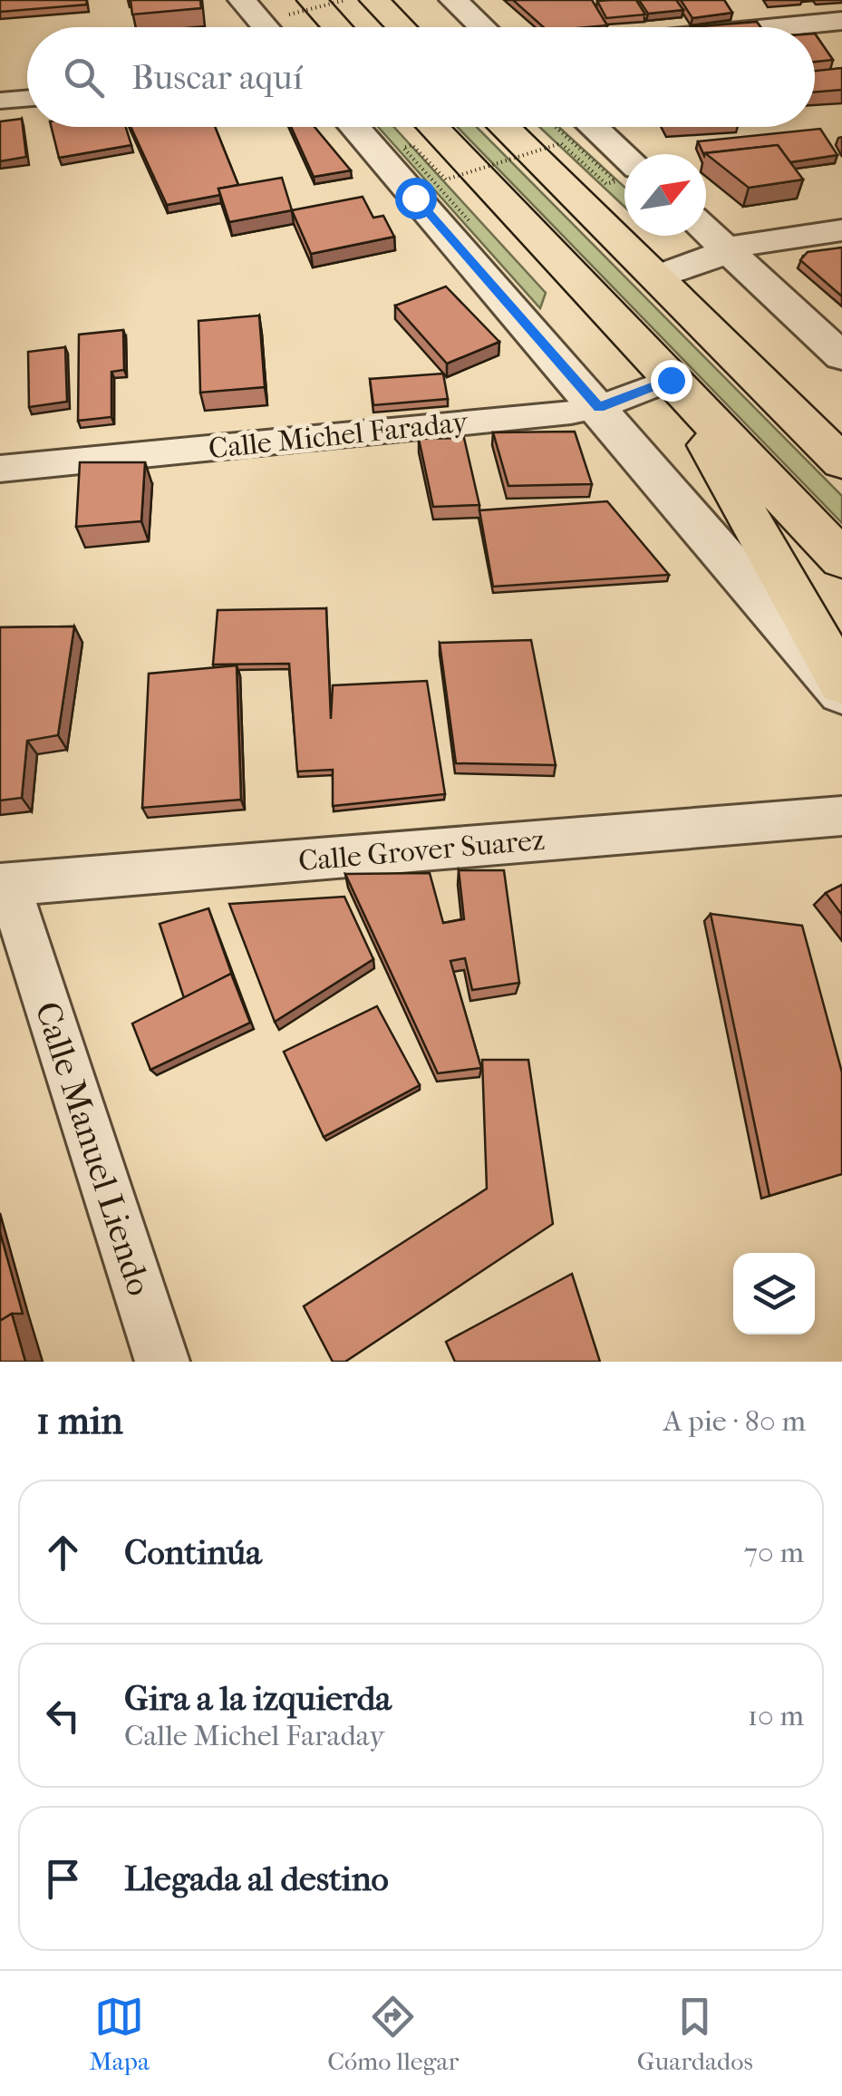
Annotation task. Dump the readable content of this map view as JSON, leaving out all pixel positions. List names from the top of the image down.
{
  "streets": {
    "street": ["Calle Michel Faraday", "Calle Grover Suarez", "Calle Manuel Liendo"]
  },
  "crossings": [
    ["Calle Grover Suarez", "Calle Manuel Liendo"]
  ],
  "north": "top right",
  "page": {
    "search": "Buscar aquí",
    "heading": ["1 min", "A pie · 80 m"],
    "list": [
      ["Continúa", "70 m"],
      ["Gira a la izquierda", "Calle Michel Faraday", "10 m"],
      "Llegada al destino"
    ],
    "nav": ["Mapa", "Cómo llegar", "Guardados"]
  }
}
